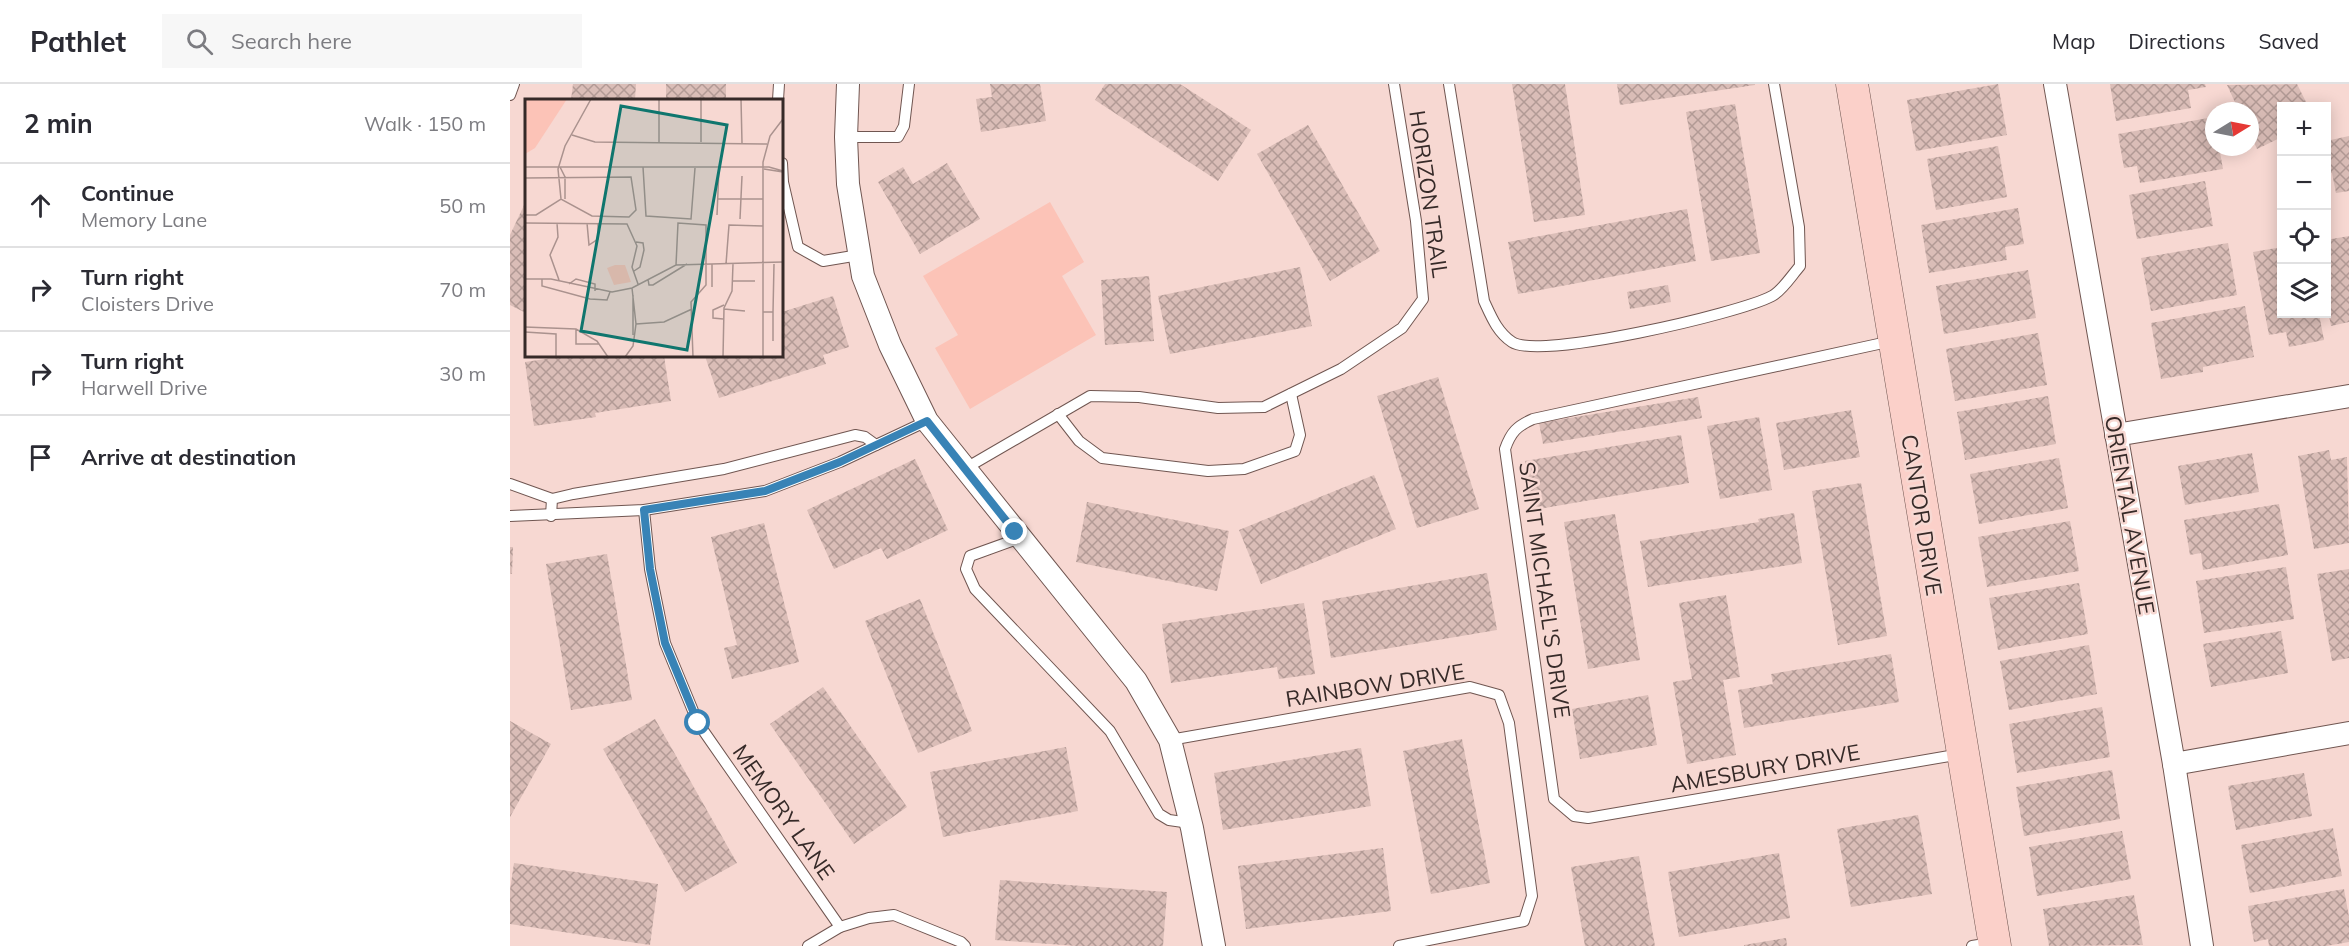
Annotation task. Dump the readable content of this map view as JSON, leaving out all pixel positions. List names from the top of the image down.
{
  "streets": {
    "street": ["CANTOR DRIVE", "ORIENTAL AVENUE"],
    "lane": [
      "HORIZON TRAIL",
      "SAINT MICHAEL'S DRIVE",
      "RAINBOW DRIVE",
      "AMESBURY DRIVE",
      "MEMORY LANE"
    ]
  },
  "crossings": [
    ["CANTOR DRIVE", "SAINT MICHAEL'S DRIVE"],
    ["CANTOR DRIVE", "AMESBURY DRIVE"],
    ["SAINT MICHAEL'S DRIVE", "AMESBURY DRIVE"]
  ],
  "north": "right",
  "page": {
    "header": "Pathlet",
    "search": "Search here",
    "nav": ["Map", "Directions", "Saved"],
    "heading": ["2 min", "Walk · 150 m"],
    "map_buttons": ["+", "−"],
    "list": [
      ["Continue", "Memory Lane", "50 m"],
      ["Turn right", "Cloisters Drive", "70 m"],
      ["Turn right", "Harwell Drive", "30 m"],
      "Arrive at destination"
    ]
  }
}
